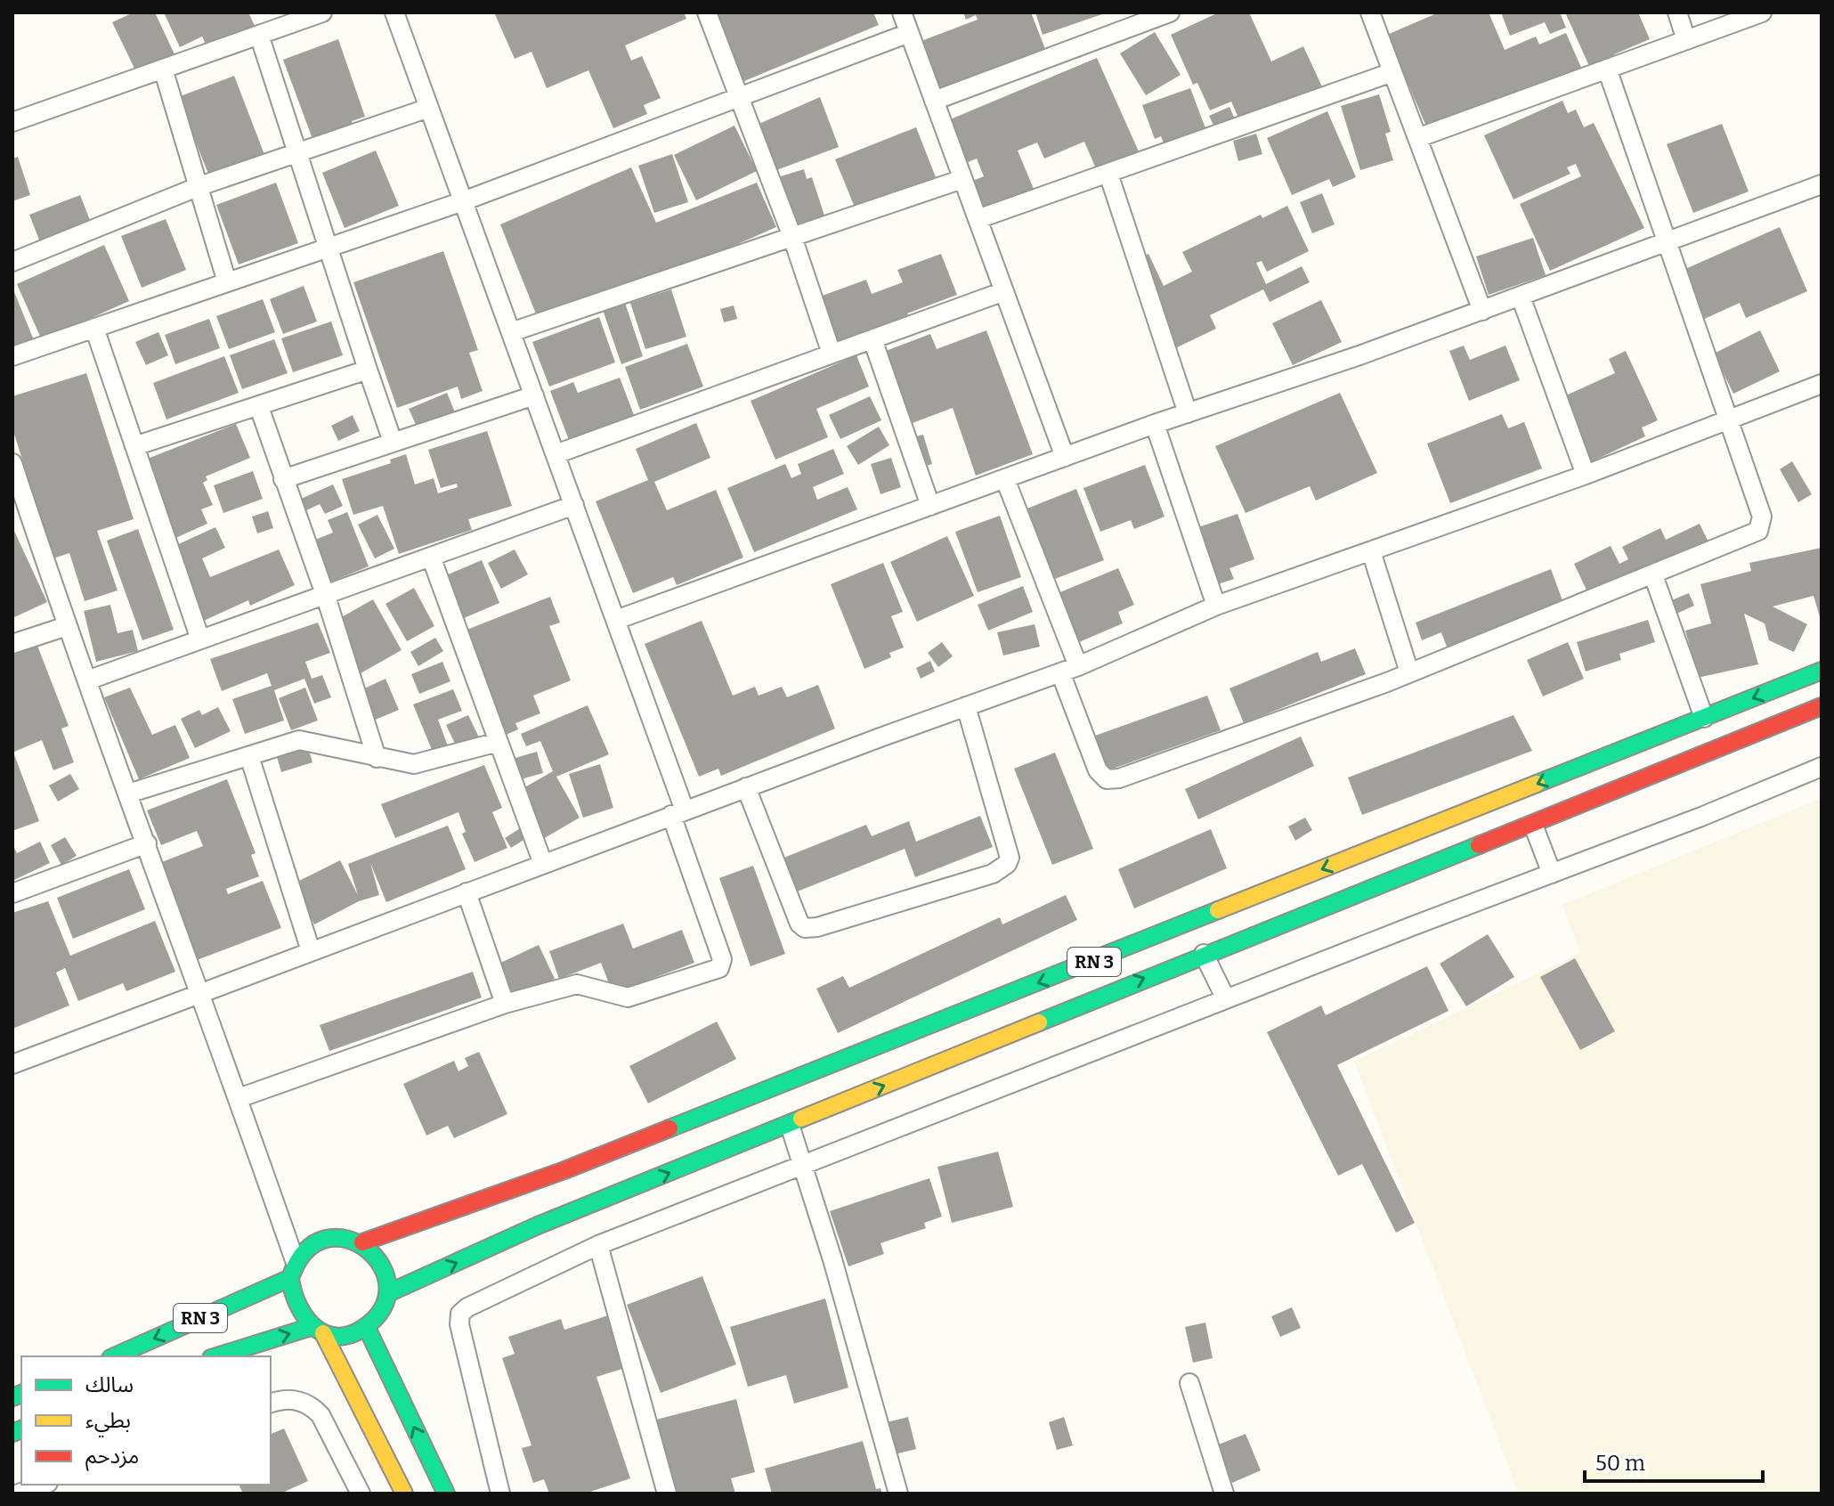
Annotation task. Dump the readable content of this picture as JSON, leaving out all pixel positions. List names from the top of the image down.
{
  "streets": {
    "main road": ["RN 3"]
  },
  "legend": ["سالك", "بطيء", "مزدحم"],
  "scale_bar": "50 m"
}
